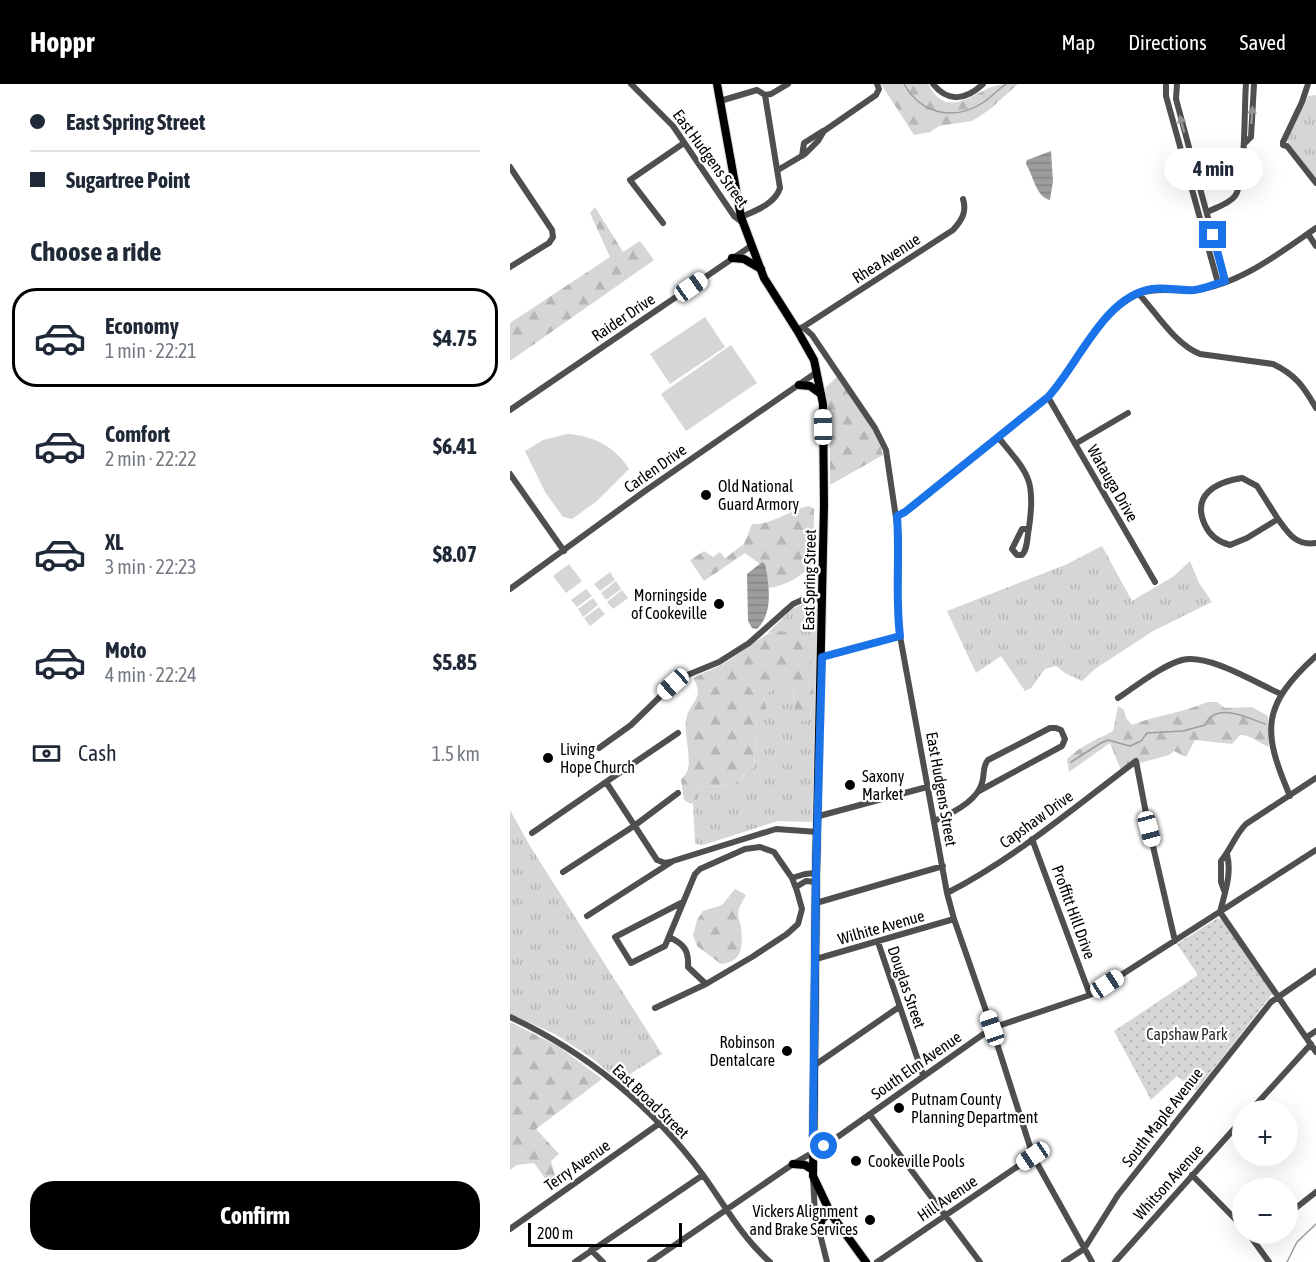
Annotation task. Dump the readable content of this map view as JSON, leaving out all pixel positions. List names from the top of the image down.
{
  "streets": {
    "main road": ["East Spring Street"],
    "street": [
      "East Hudgens Street",
      "Rhea Avenue",
      "Raider Drive",
      "Carlen Drive",
      "Watauga Drive",
      "Capshaw Drive",
      "Proffitt Hill Drive",
      "Wilhite Avenue",
      "Douglas Street",
      "South Elm Avenue",
      "East Broad Street",
      "South Maple Avenue",
      "Terry Avenue",
      "Whitson Avenue",
      "Hill Avenue"
    ]
  },
  "crossings": [
    ["East Hudgens Street", "Rhea Avenue"],
    ["East Hudgens Street", "East Spring Street"],
    ["East Hudgens Street", "Capshaw Drive"],
    ["East Hudgens Street", "Wilhite Avenue"],
    ["East Hudgens Street", "South Elm Avenue"],
    ["East Hudgens Street", "South Maple Avenue"],
    ["East Hudgens Street", "Hill Avenue"],
    ["Rhea Avenue", "East Spring Street"],
    ["Raider Drive", "East Spring Street"],
    ["Carlen Drive", "East Spring Street"],
    ["East Spring Street", "Wilhite Avenue"],
    ["East Spring Street", "South Elm Avenue"],
    ["Capshaw Drive", "Proffitt Hill Drive"],
    ["Capshaw Drive", "South Elm Avenue"],
    ["Proffitt Hill Drive", "South Elm Avenue"],
    ["Wilhite Avenue", "Douglas Street"],
    ["Douglas Street", "South Elm Avenue"],
    ["South Elm Avenue", "East Broad Street"],
    ["East Broad Street", "Terry Avenue"]
  ],
  "parks": ["Capshaw Park"],
  "places": [
    "Old National Guard Armory",
    "Morningside of Cookeville",
    "Living Hope Church",
    "Saxony Market",
    "Robinson Dentalcare",
    "Putnam County Planning Department",
    "Cookeville Pools",
    "Vickers Alignment and Brake Services"
  ],
  "scale_bar": "200 m",
  "page": {
    "header": "Hoppr",
    "nav": ["Map", "Directions", "Saved"],
    "banner": ["East Spring Street", "Sugartree Point"],
    "bubble": "4 min",
    "heading": "Choose a ride",
    "list": [
      {
        "name": "Economy",
        "note": "1 min · 22:21",
        "value": "$4.75"
      },
      {
        "name": "Comfort",
        "note": "2 min · 22:22",
        "value": "$6.41"
      },
      {
        "name": "XL",
        "note": "3 min · 22:23",
        "value": "$8.07"
      },
      {
        "name": "Moto",
        "note": "4 min · 22:24",
        "value": "$5.85"
      }
    ],
    "pay": ["Cash", "1.5 km"],
    "map_buttons": ["+", "−"],
    "buttons": "Confirm",
    "scale": "200 m"
  }
}
